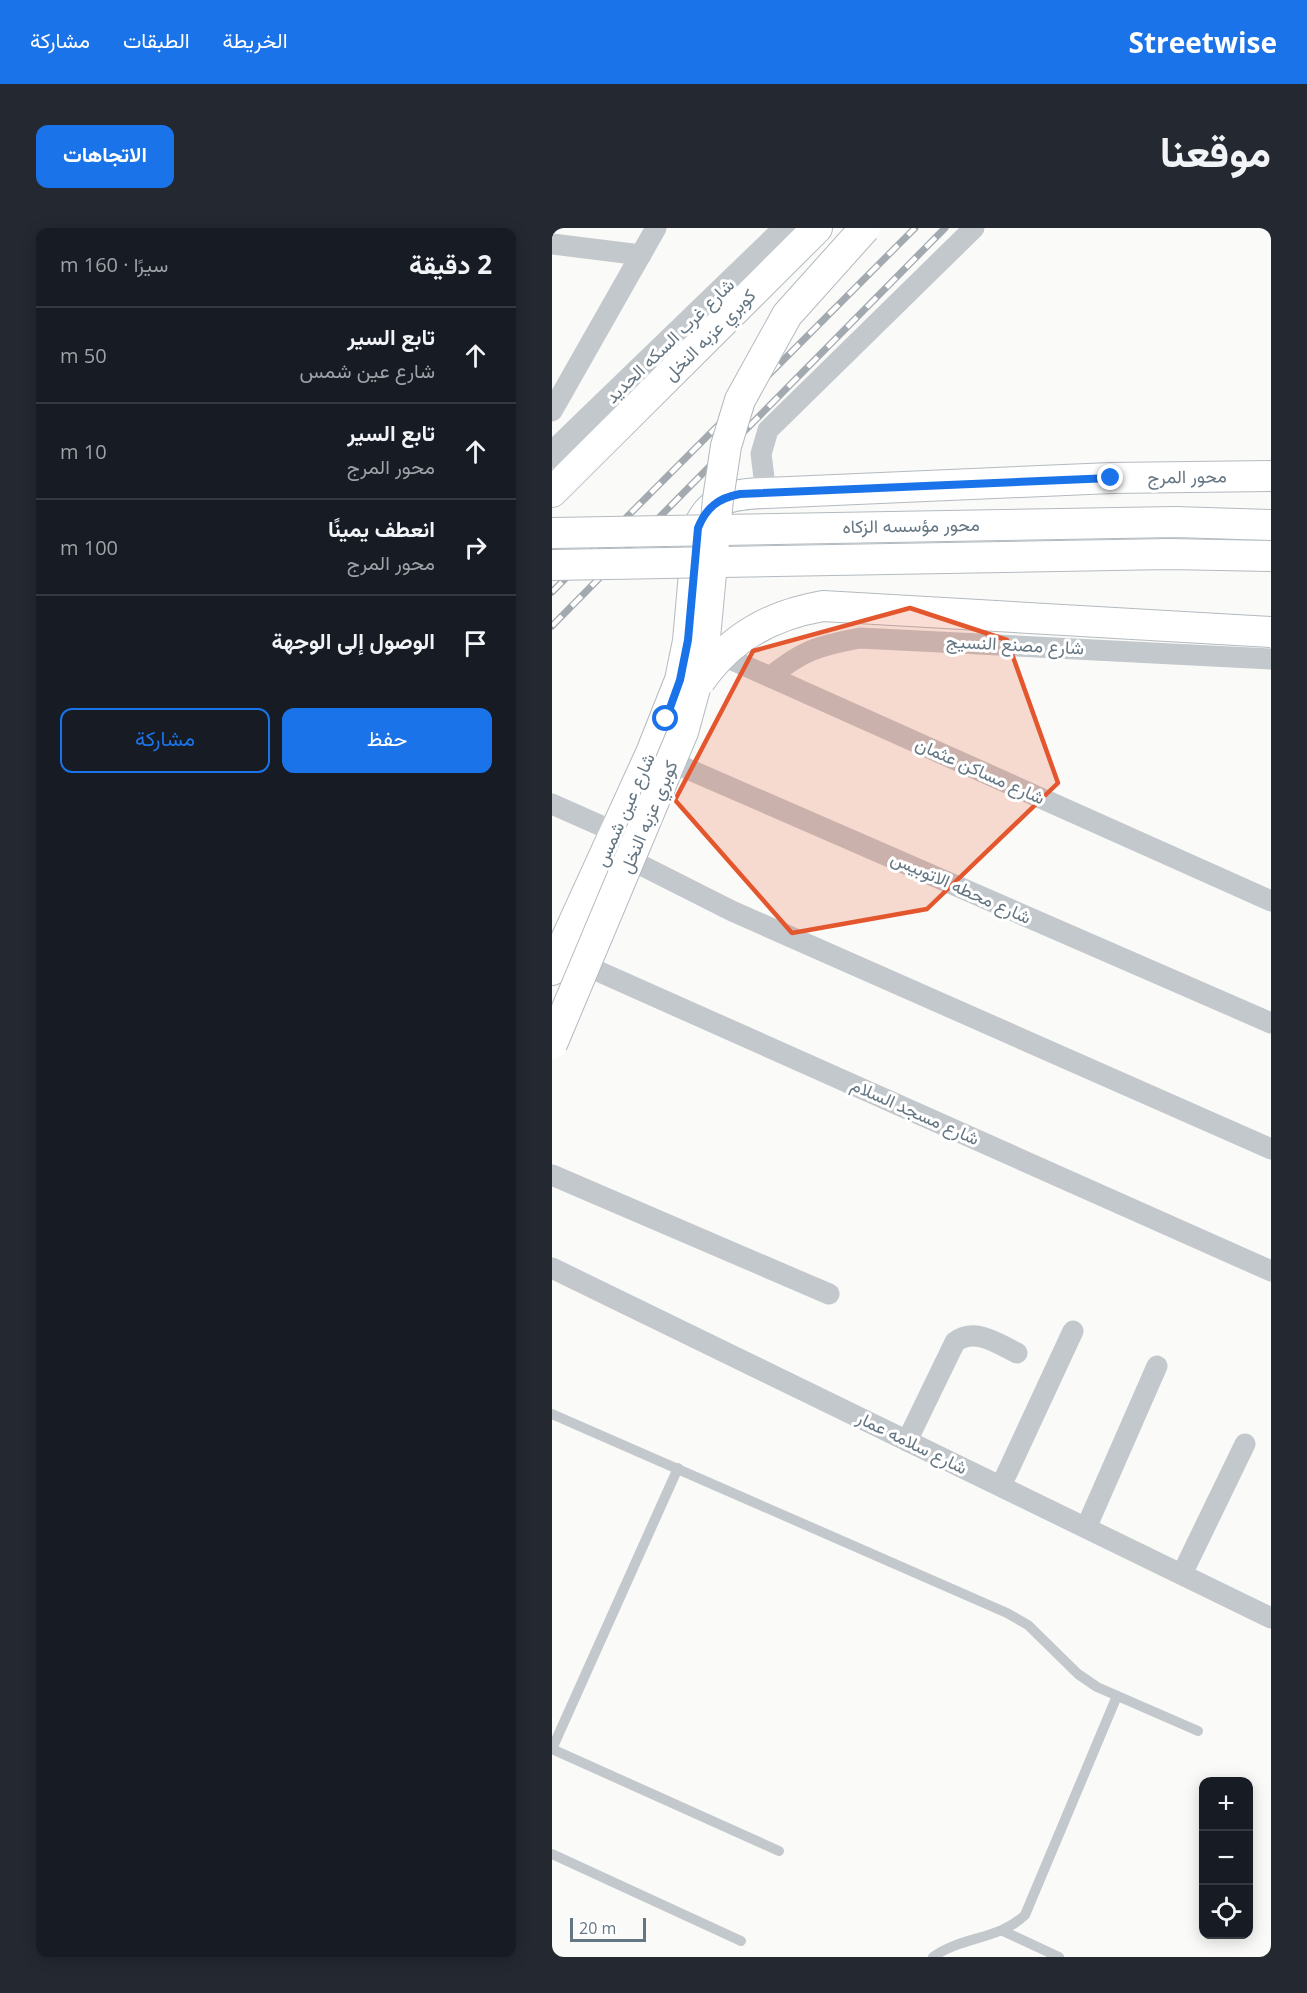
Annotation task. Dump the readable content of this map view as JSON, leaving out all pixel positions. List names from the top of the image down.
{
  "streets": {
    "main road": [
      "كوبري عزبه النخل",
      "محور المرج",
      "محور مؤسسه الزكاه",
      "شارع عين شمس"
    ],
    "street": [
      "شارع غرب السكه الحديد",
      "شارع مصنع النسيج",
      "شارع مساكن عثمان",
      "شارع محطه الاتوبيس",
      "شارع مسجد السلام",
      "شارع سلامه عمار"
    ]
  },
  "crossings": [
    ["محور المرج", "شارع عين شمس"],
    ["شارع مصنع النسيج", "شارع مساكن عثمان"],
    ["شارع مساكن عثمان", "شارع عين شمس"],
    ["شارع عين شمس", "شارع محطه الاتوبيس"],
    ["شارع عين شمس", "شارع مسجد السلام"]
  ],
  "scale_bar": "20 m",
  "page": {
    "header": "Streetwise",
    "nav": ["الخريطة", "الطبقات", "مشاركة"],
    "title": "موقعنا",
    "buttons": [
      "الاتجاهات",
      ["حفظ", "مشاركة"]
    ],
    "heading": ["2 دقيقة", "سيرًا · 160 m"],
    "list": [
      ["تابع السير", "شارع عين شمس", "50 m"],
      ["تابع السير", "محور المرج", "10 m"],
      ["انعطف يمينًا", "محور المرج", "100 m"],
      "الوصول إلى الوجهة"
    ],
    "map_buttons": ["+", "−"],
    "scale": "20 m"
  }
}
